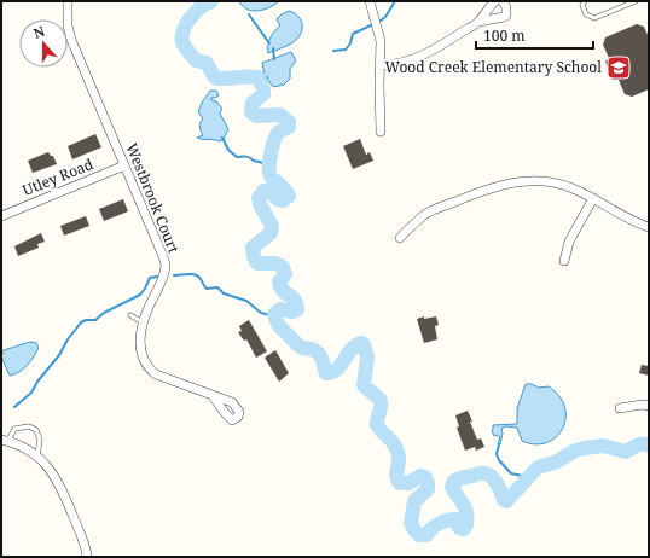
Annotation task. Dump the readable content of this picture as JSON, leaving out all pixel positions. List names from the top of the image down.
{
  "streets": {
    "street": ["Utley Road", "Westbrook Court"]
  },
  "crossings": [
    ["Utley Road", "Westbrook Court"]
  ],
  "places": {
    "school or university": ["Wood Creek Elementary School"]
  },
  "scale_bar": "100 m",
  "north": "top"
}
